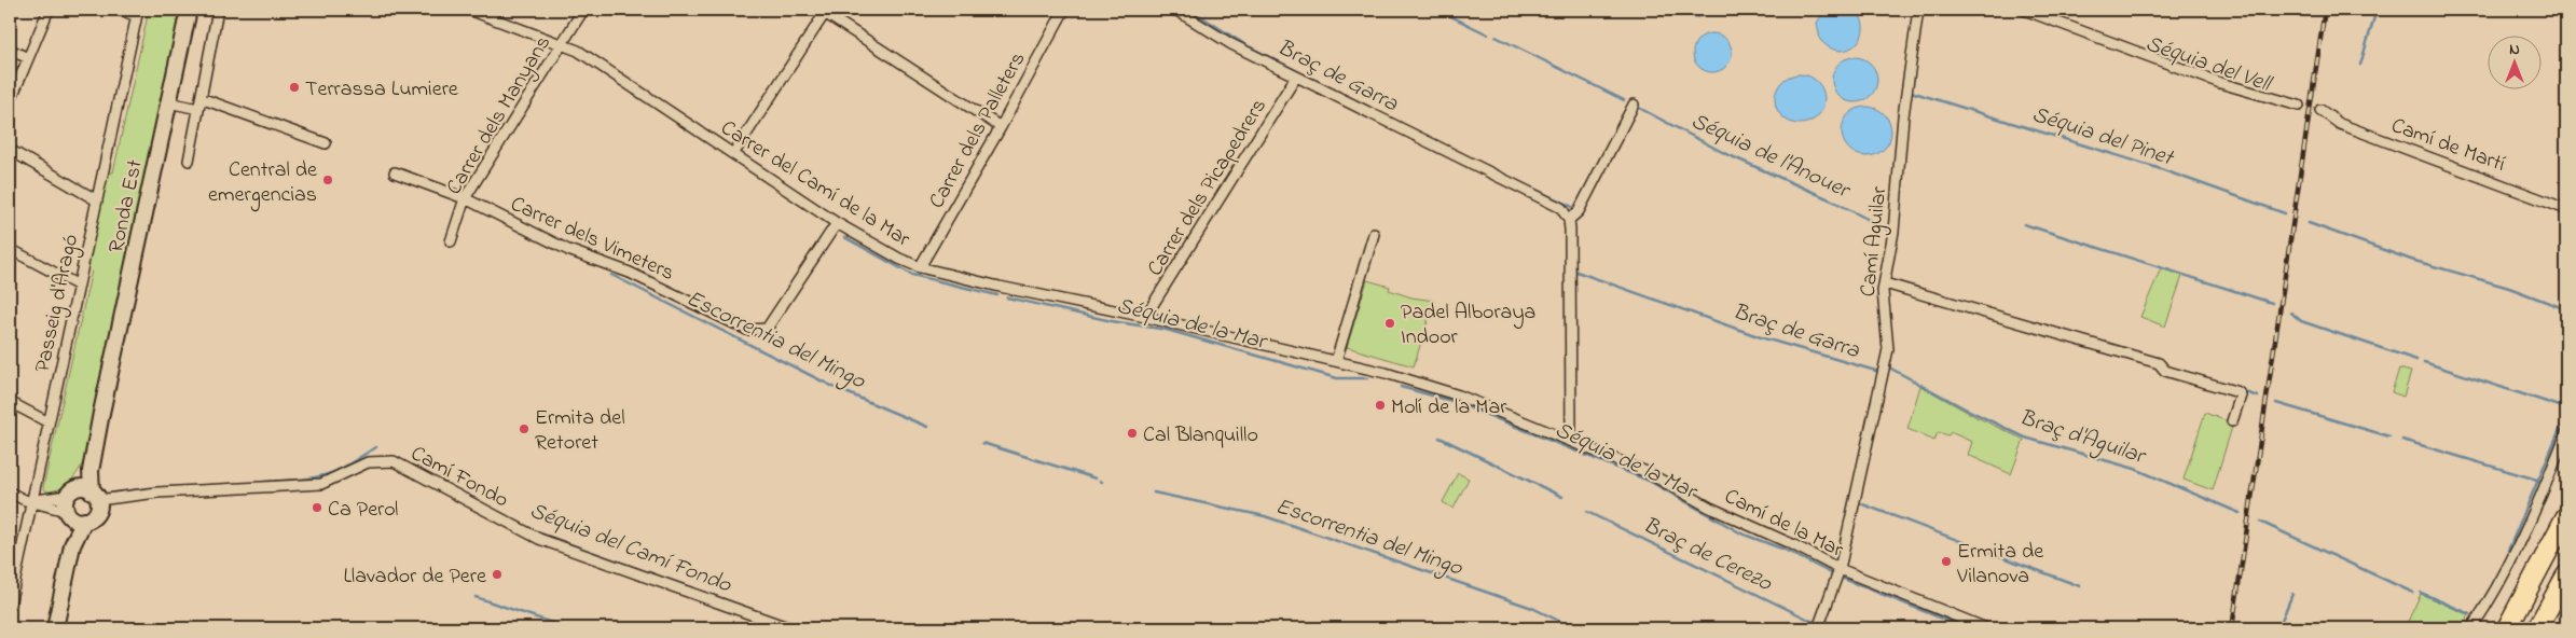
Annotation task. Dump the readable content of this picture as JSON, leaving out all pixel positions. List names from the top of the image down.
{
  "streets": {
    "main road": ["Ronda Est"],
    "street": [
      "Carrer dels Manyans",
      "Carrer dels Palleters",
      "Camí de Martí",
      "Carrer del Camí de la Mar",
      "Carrer dels Picapedrers",
      "Carrer dels Vimeters",
      "Camí Aguilar",
      "Passeig d'Aragó",
      "Camí Fondo",
      "Camí de la Mar"
    ]
  },
  "crossings": [
    ["Carrer dels Manyans", "Carrer del Camí de la Mar"],
    ["Carrer dels Manyans", "Carrer dels Vimeters"],
    ["Carrer dels Palleters", "Carrer del Camí de la Mar"],
    ["Carrer del Camí de la Mar", "Carrer dels Picapedrers"],
    ["Carrer del Camí de la Mar", "Carrer dels Vimeters"],
    ["Carrer del Camí de la Mar", "Camí de la Mar"],
    ["Ronda Est", "Camí Fondo"],
    ["Camí Aguilar", "Camí de la Mar"],
    ["Passeig d'Aragó", "Camí Fondo"]
  ],
  "water": [
    "Séquia del Vell",
    "Braç de Garra",
    "Séquia del Pinet",
    "Séquia de l'Anouer",
    "Séquia de la Mar",
    "Escorrentia del Mingo",
    "Braç d'Aguilar",
    "Séquia del Camí Fondo",
    "Braç de Cerezo"
  ],
  "places": [
    "Terrassa Lumiere",
    "Central de emergencias",
    "Padel Alboraya Indoor",
    "Molí de la Mar",
    "Ermita del Retoret",
    "Cal Blanquillo",
    "Ca Perol",
    "Ermita de Vilanova",
    "Llavador de Pere"
  ],
  "north": "top"
}
